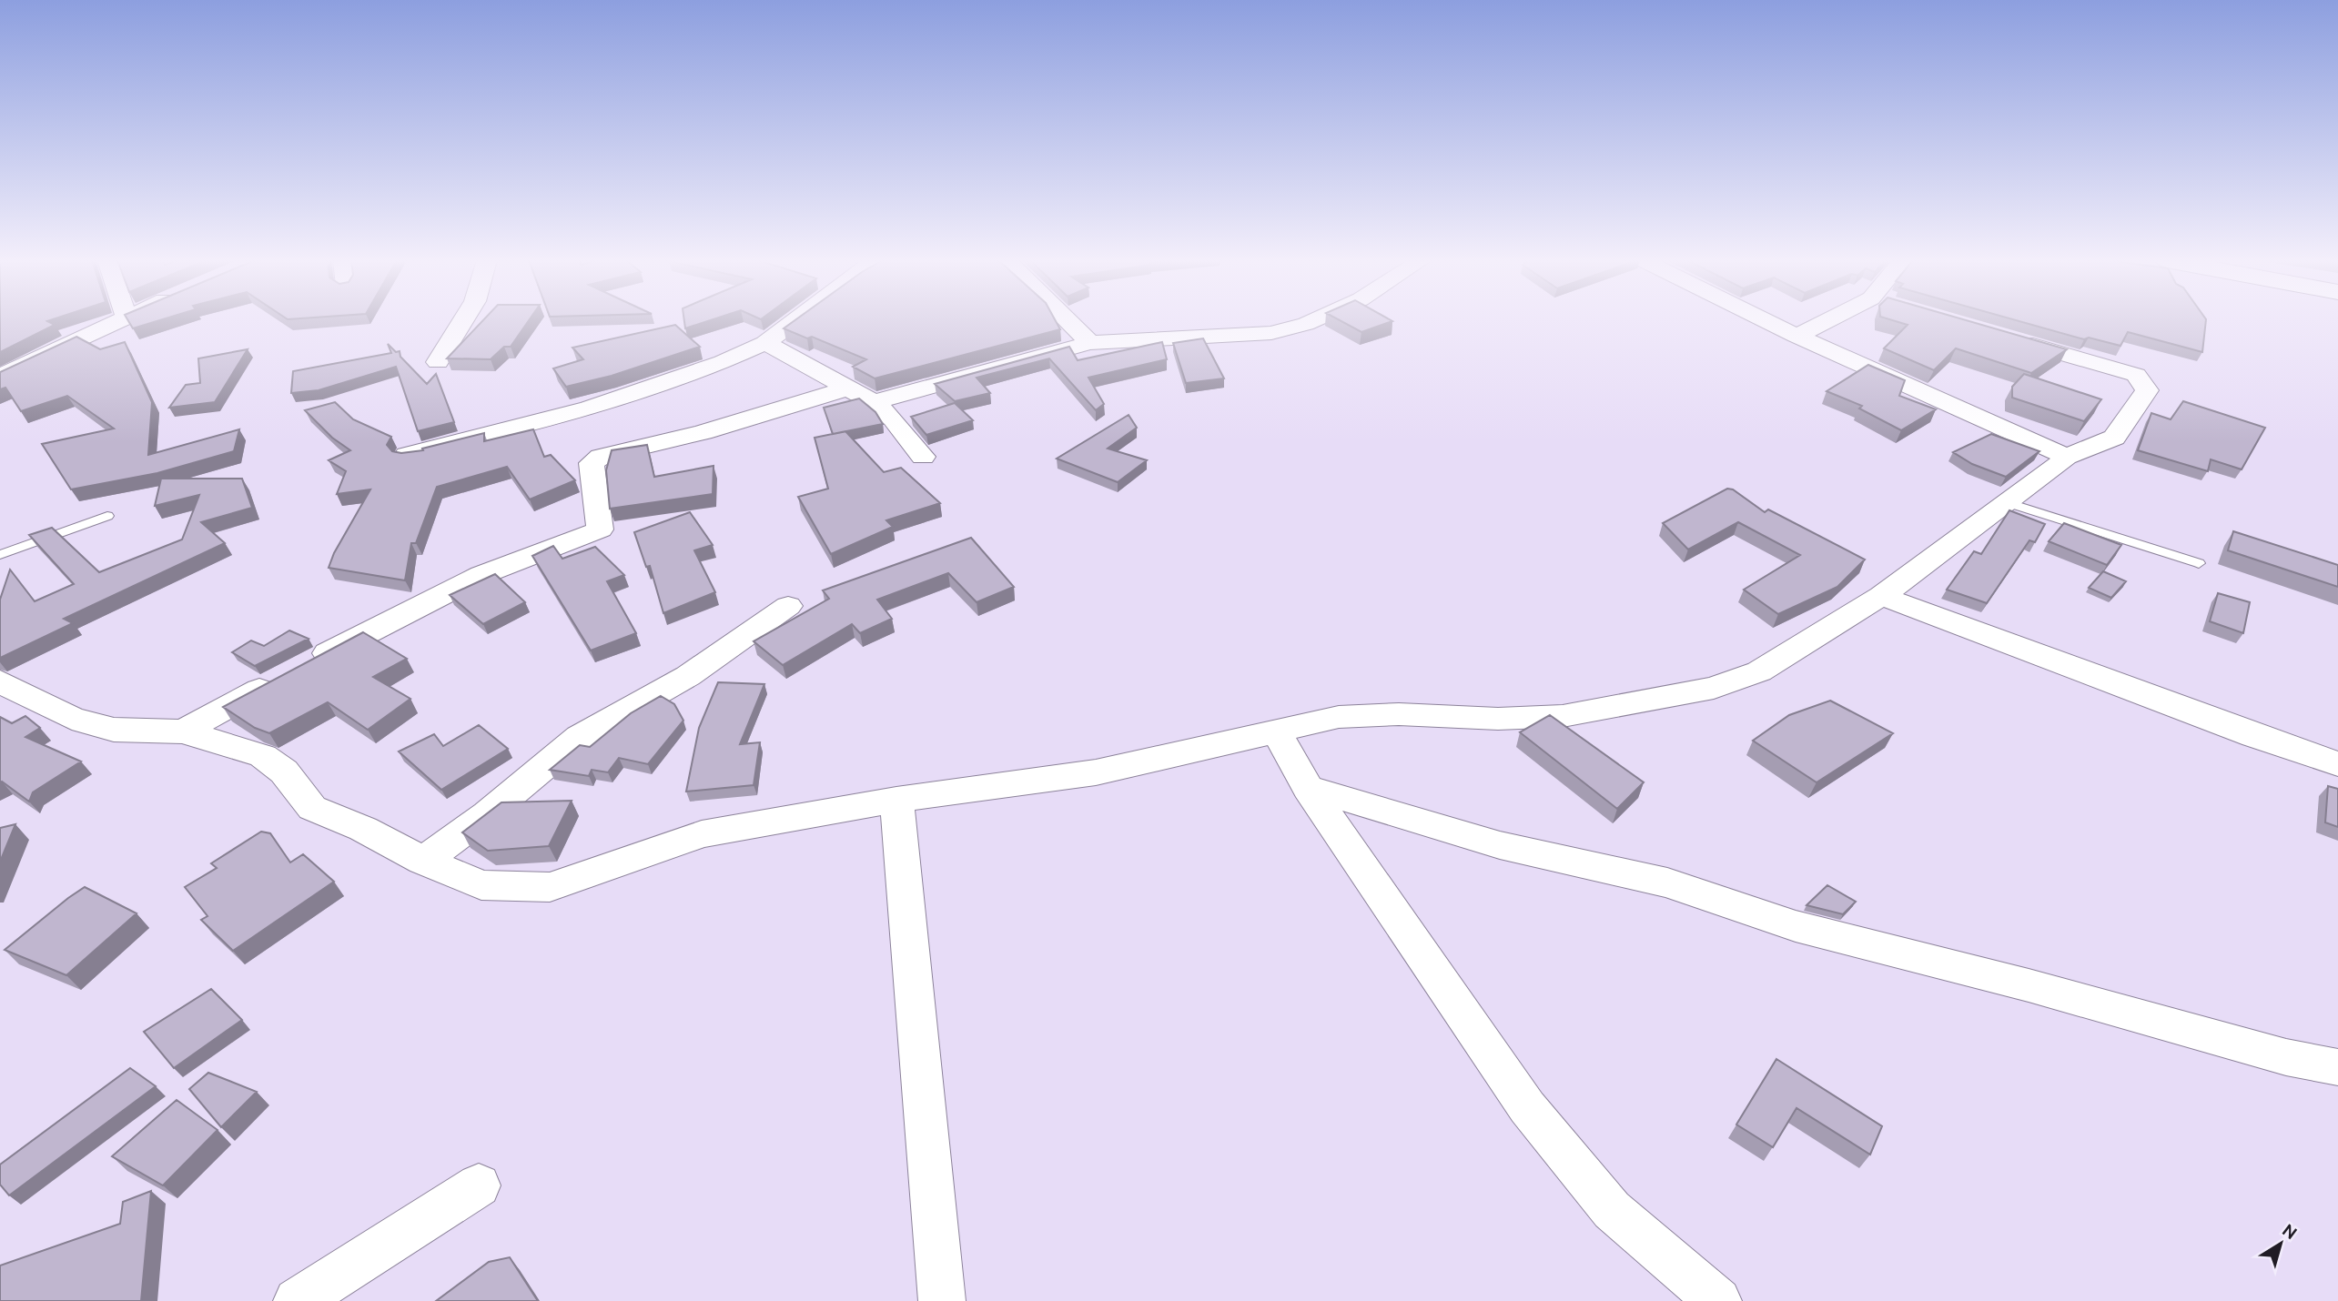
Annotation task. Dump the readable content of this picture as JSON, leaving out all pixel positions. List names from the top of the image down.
{
  "north": "top right"
}
